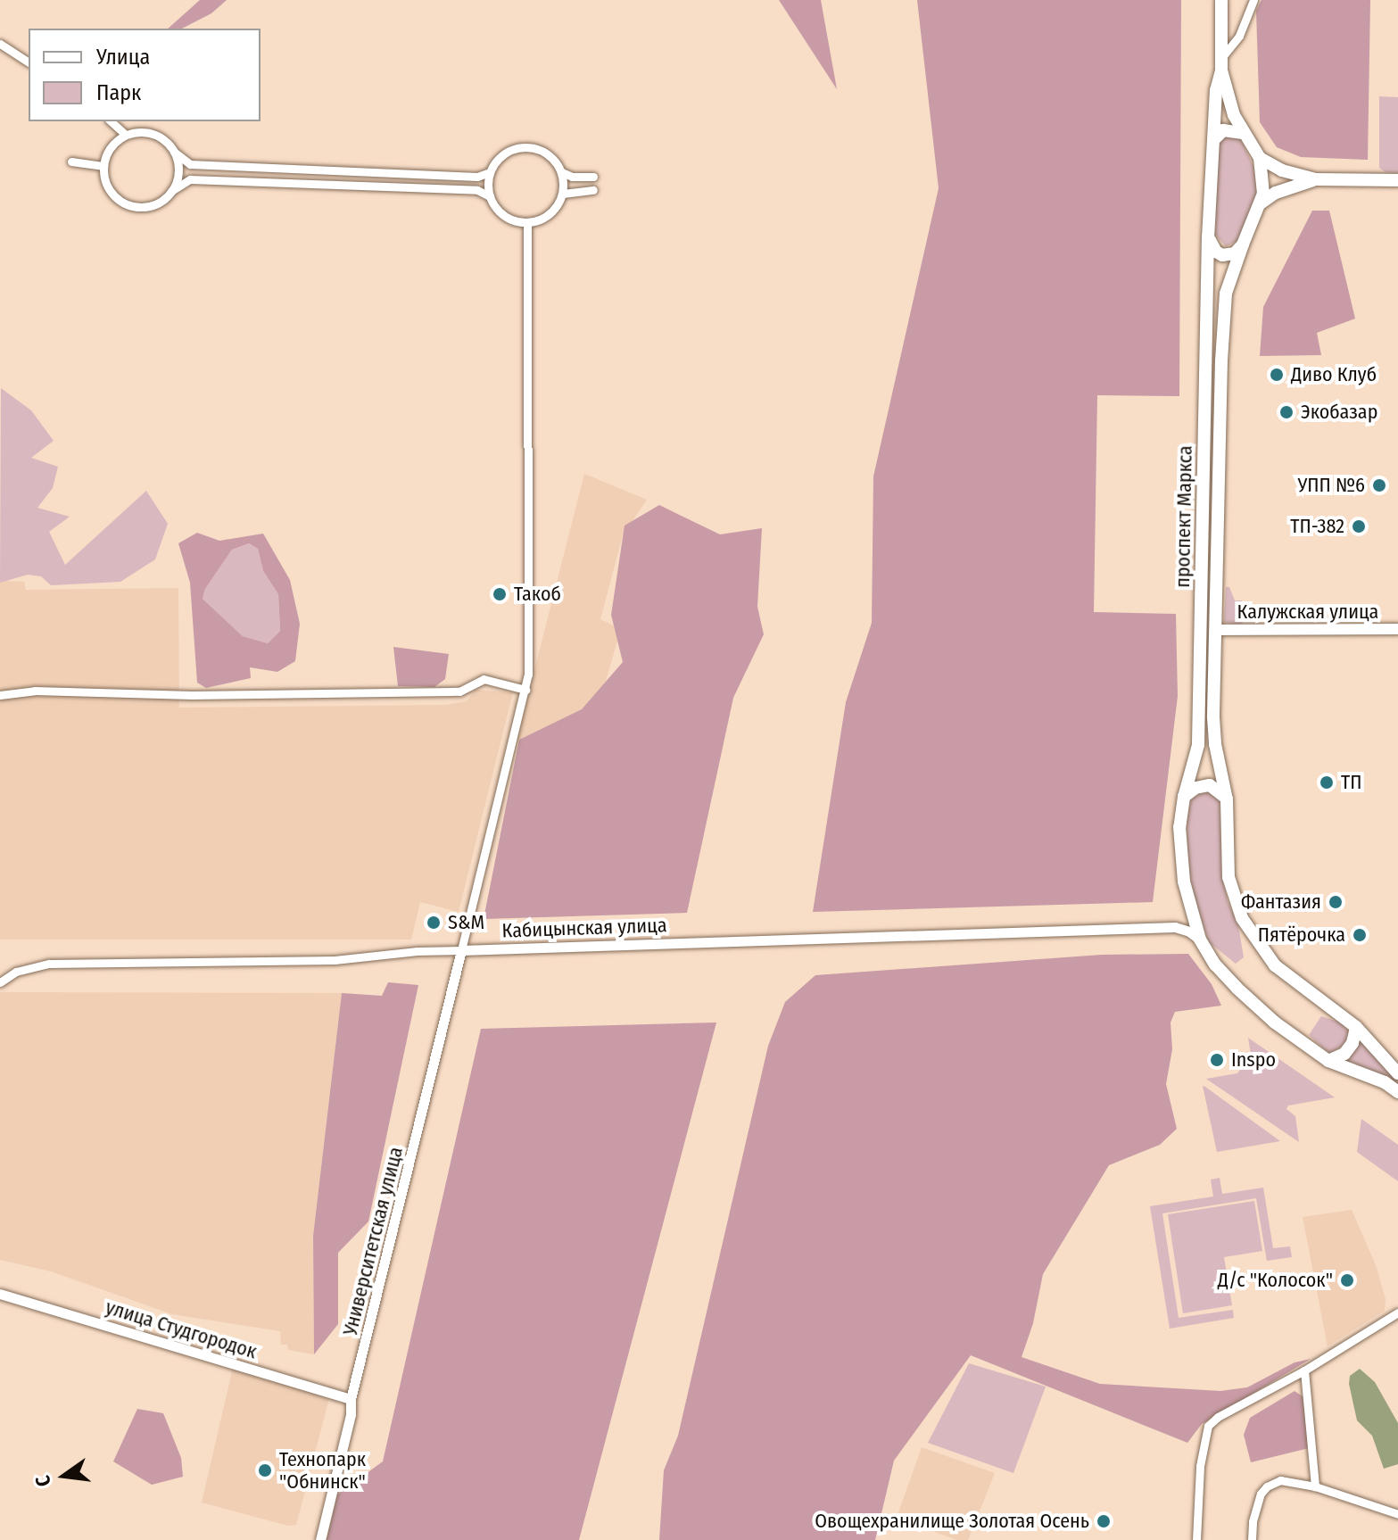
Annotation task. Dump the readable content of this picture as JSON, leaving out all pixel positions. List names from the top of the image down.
{
  "streets": {
    "main road": ["проспект Маркса", "Калужская улица"],
    "street": ["Кабицынская улица", "Университетская улица", "улица Студгородок"]
  },
  "crossings": [
    ["проспект Маркса", "Калужская улица"],
    ["Кабицынская улица", "Университетская улица"],
    ["Университетская улица", "улица Студгородок"]
  ],
  "places": [
    "Диво Клуб",
    "Экобазар",
    "УПП №6",
    "ТП-382",
    "Такоб",
    "ТП",
    "Фантазия",
    "S&M",
    "Пятёрочка",
    "Inspo",
    "Д/с \"Колосок\"",
    "Технопарк \"Обнинск\"",
    "Овощехранилище Золотая Осень"
  ],
  "legend": ["Улица", "Парк"],
  "north": "left"
}
